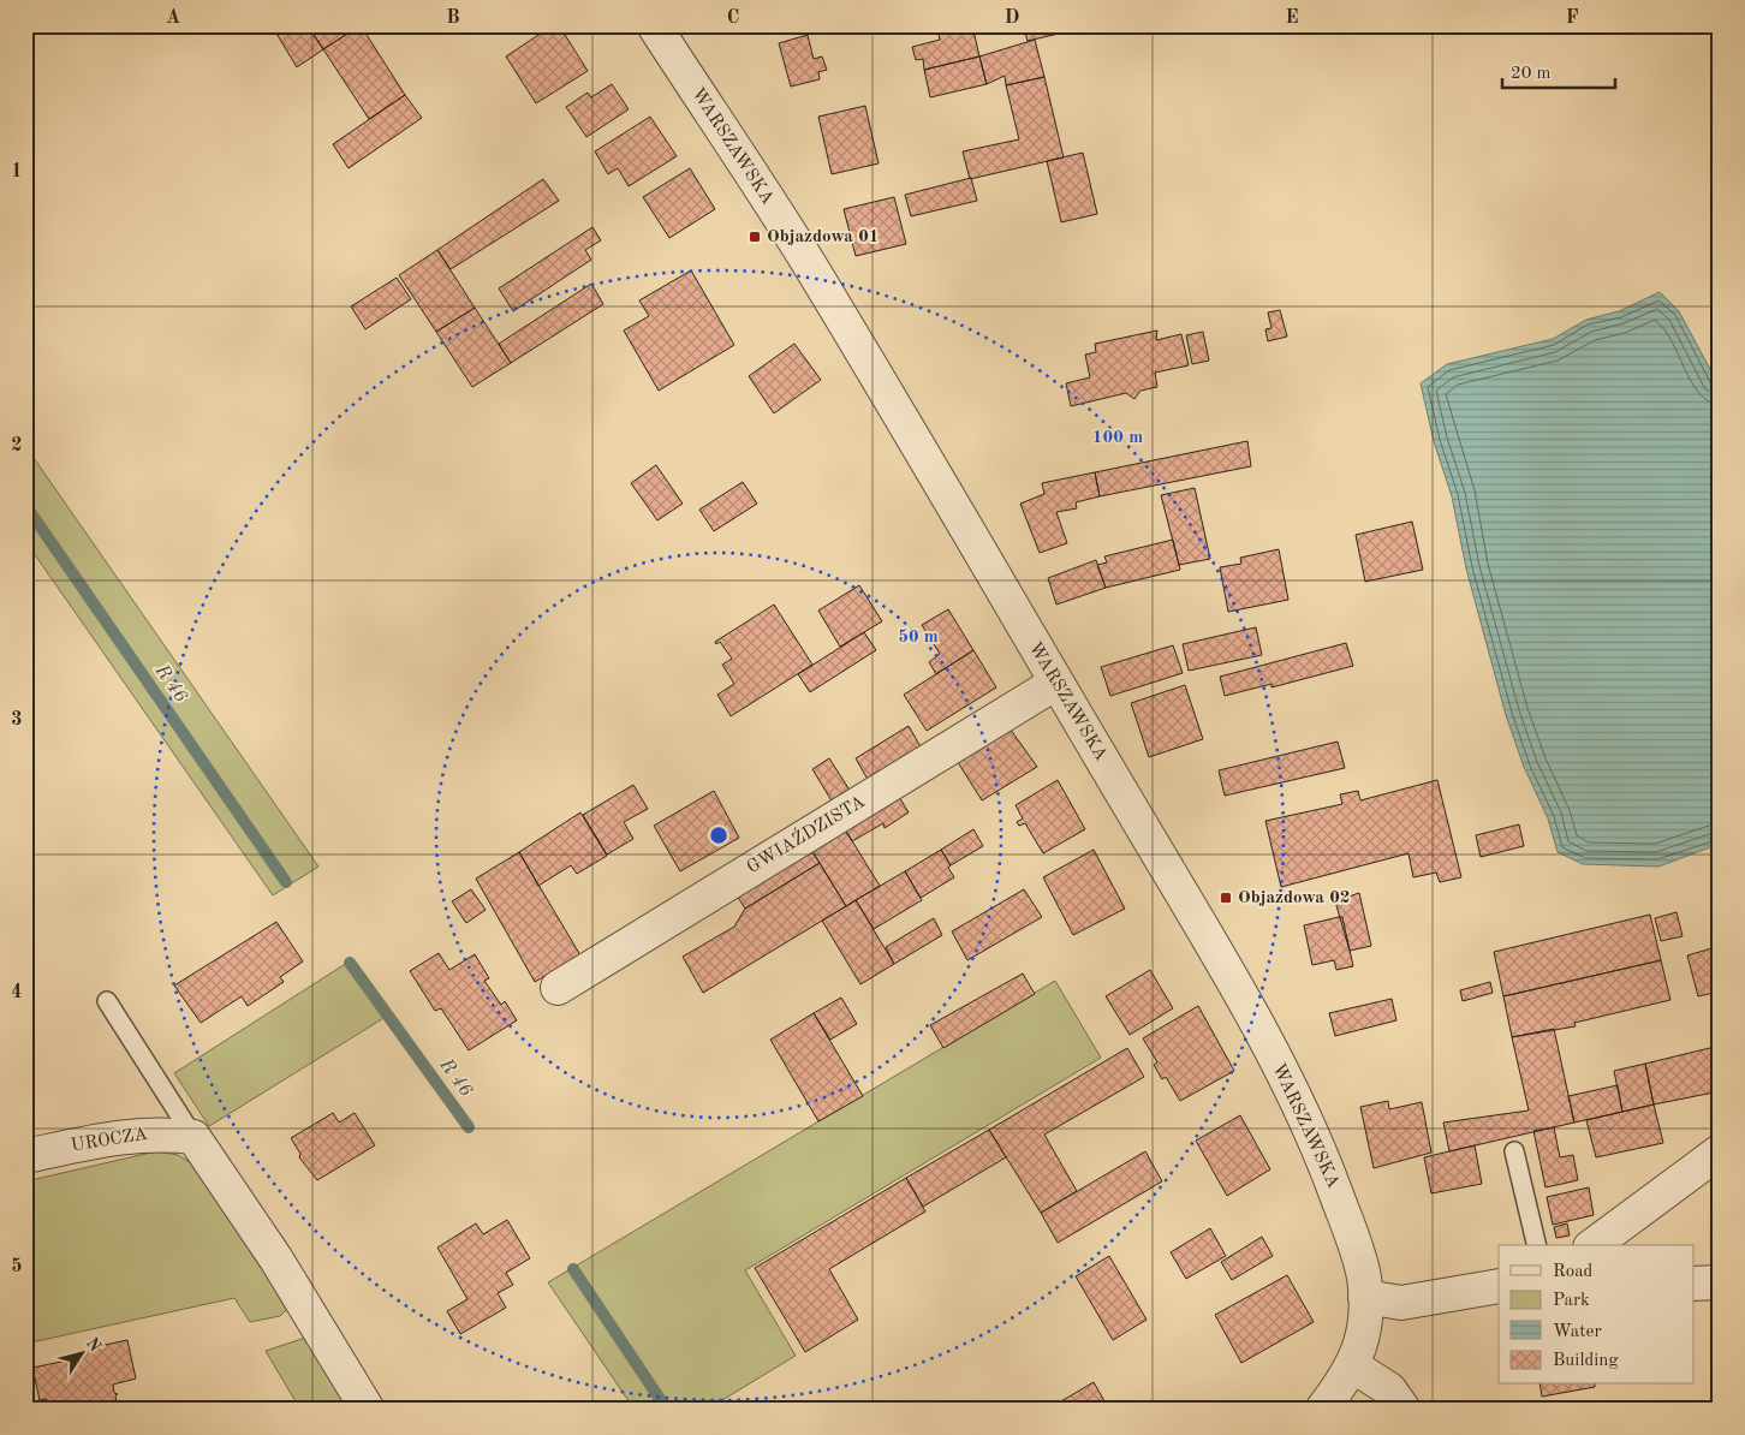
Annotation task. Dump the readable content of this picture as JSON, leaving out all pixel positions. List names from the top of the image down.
{
  "streets": {
    "street": ["WARSZAWSKA", "GWIAŹDZISTA", "UROCZA"]
  },
  "crossings": [
    ["WARSZAWSKA", "GWIAŹDZISTA"]
  ],
  "water": ["R 46"],
  "places": {
    "transit": ["Objazdowa 01", "Objazdowa 02"]
  },
  "legend": [
    "Road",
    "Park",
    "Water",
    "Building"
  ],
  "scale_bar": "20 m",
  "north": "top right",
  "grid": {
    "columns": [
      "A",
      "B",
      "C",
      "D",
      "E",
      "F"
    ],
    "rows": [
      "1",
      "2",
      "3",
      "4",
      "5"
    ]
  },
  "rings": ["100 m", "50 m"]
}
